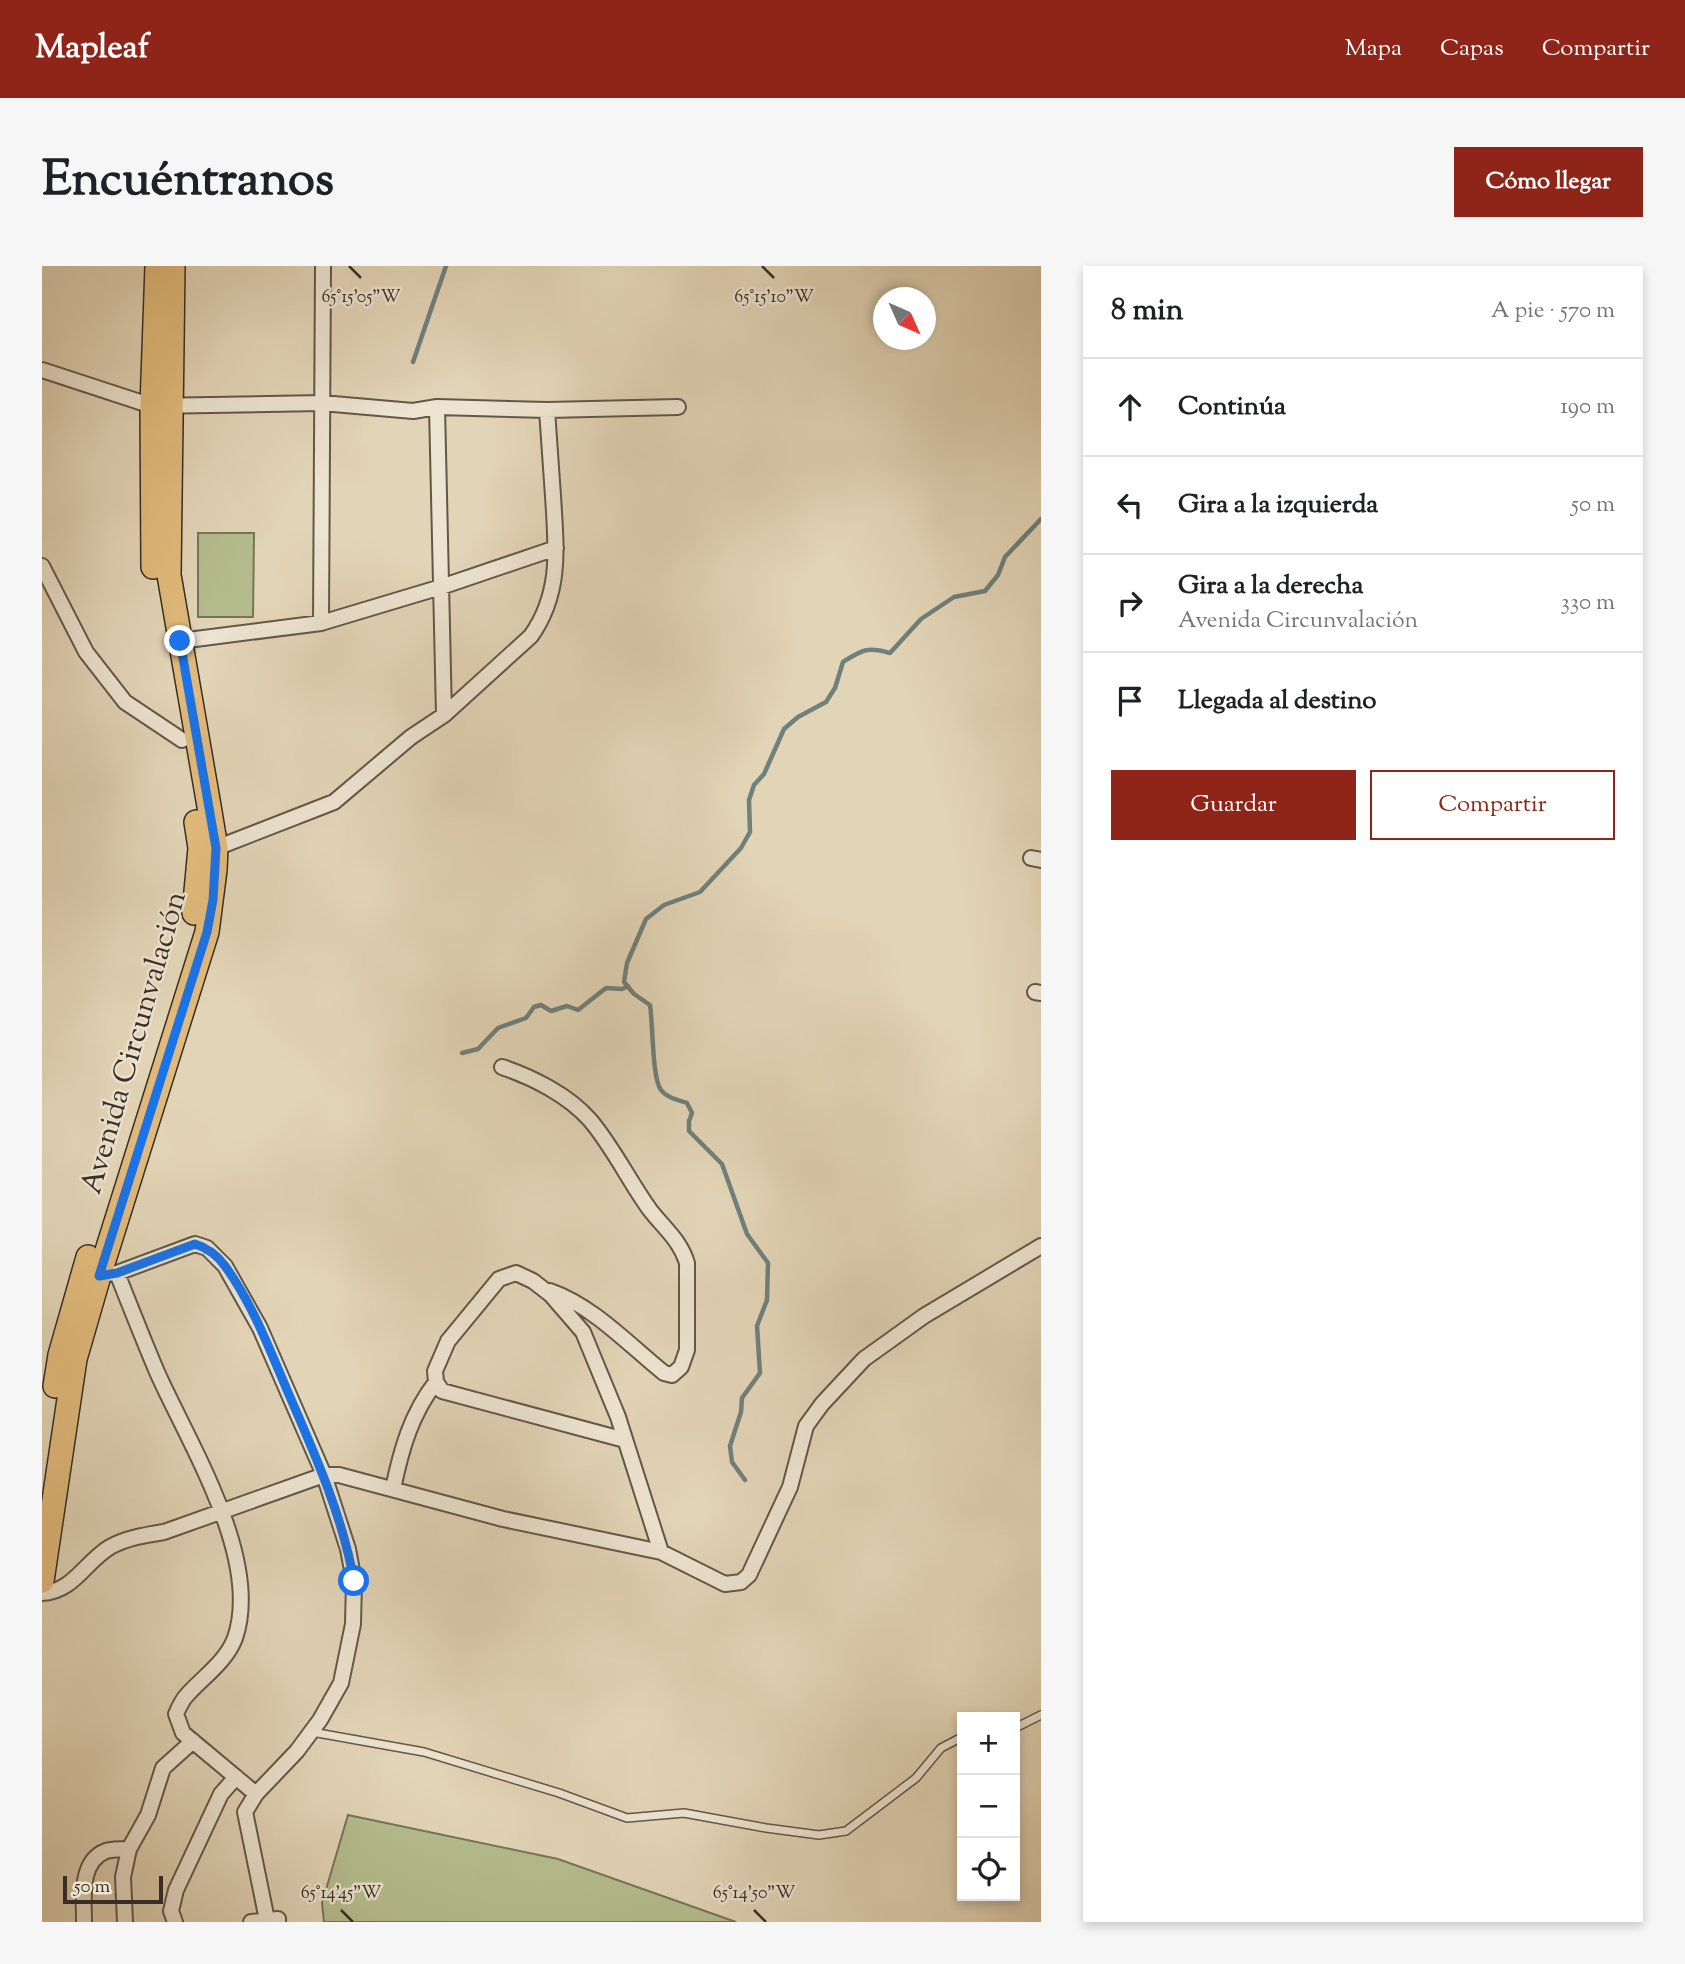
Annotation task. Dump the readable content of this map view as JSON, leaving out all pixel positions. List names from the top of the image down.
{
  "streets": {
    "main road": ["Avenida Circunvalación"]
  },
  "scale_bar": "50 m",
  "north": "bottom right",
  "page": {
    "header": "Mapleaf",
    "nav": ["Mapa", "Capas", "Compartir"],
    "title": "Encuéntranos",
    "buttons": [
      "Cómo llegar",
      ["Guardar", "Compartir"]
    ],
    "heading": ["8 min", "A pie · 570 m"],
    "list": [
      ["Continúa", "190 m"],
      ["Gira a la izquierda", "50 m"],
      ["Gira a la derecha", "Avenida Circunvalación", "330 m"],
      "Llegada al destino"
    ],
    "map_buttons": ["+", "−"],
    "scale": "50 m"
  },
  "coordinates": [
    "65°15'05\"W",
    "65°15'10\"W",
    "65°14'45\"W",
    "65°14'50\"W"
  ]
}
